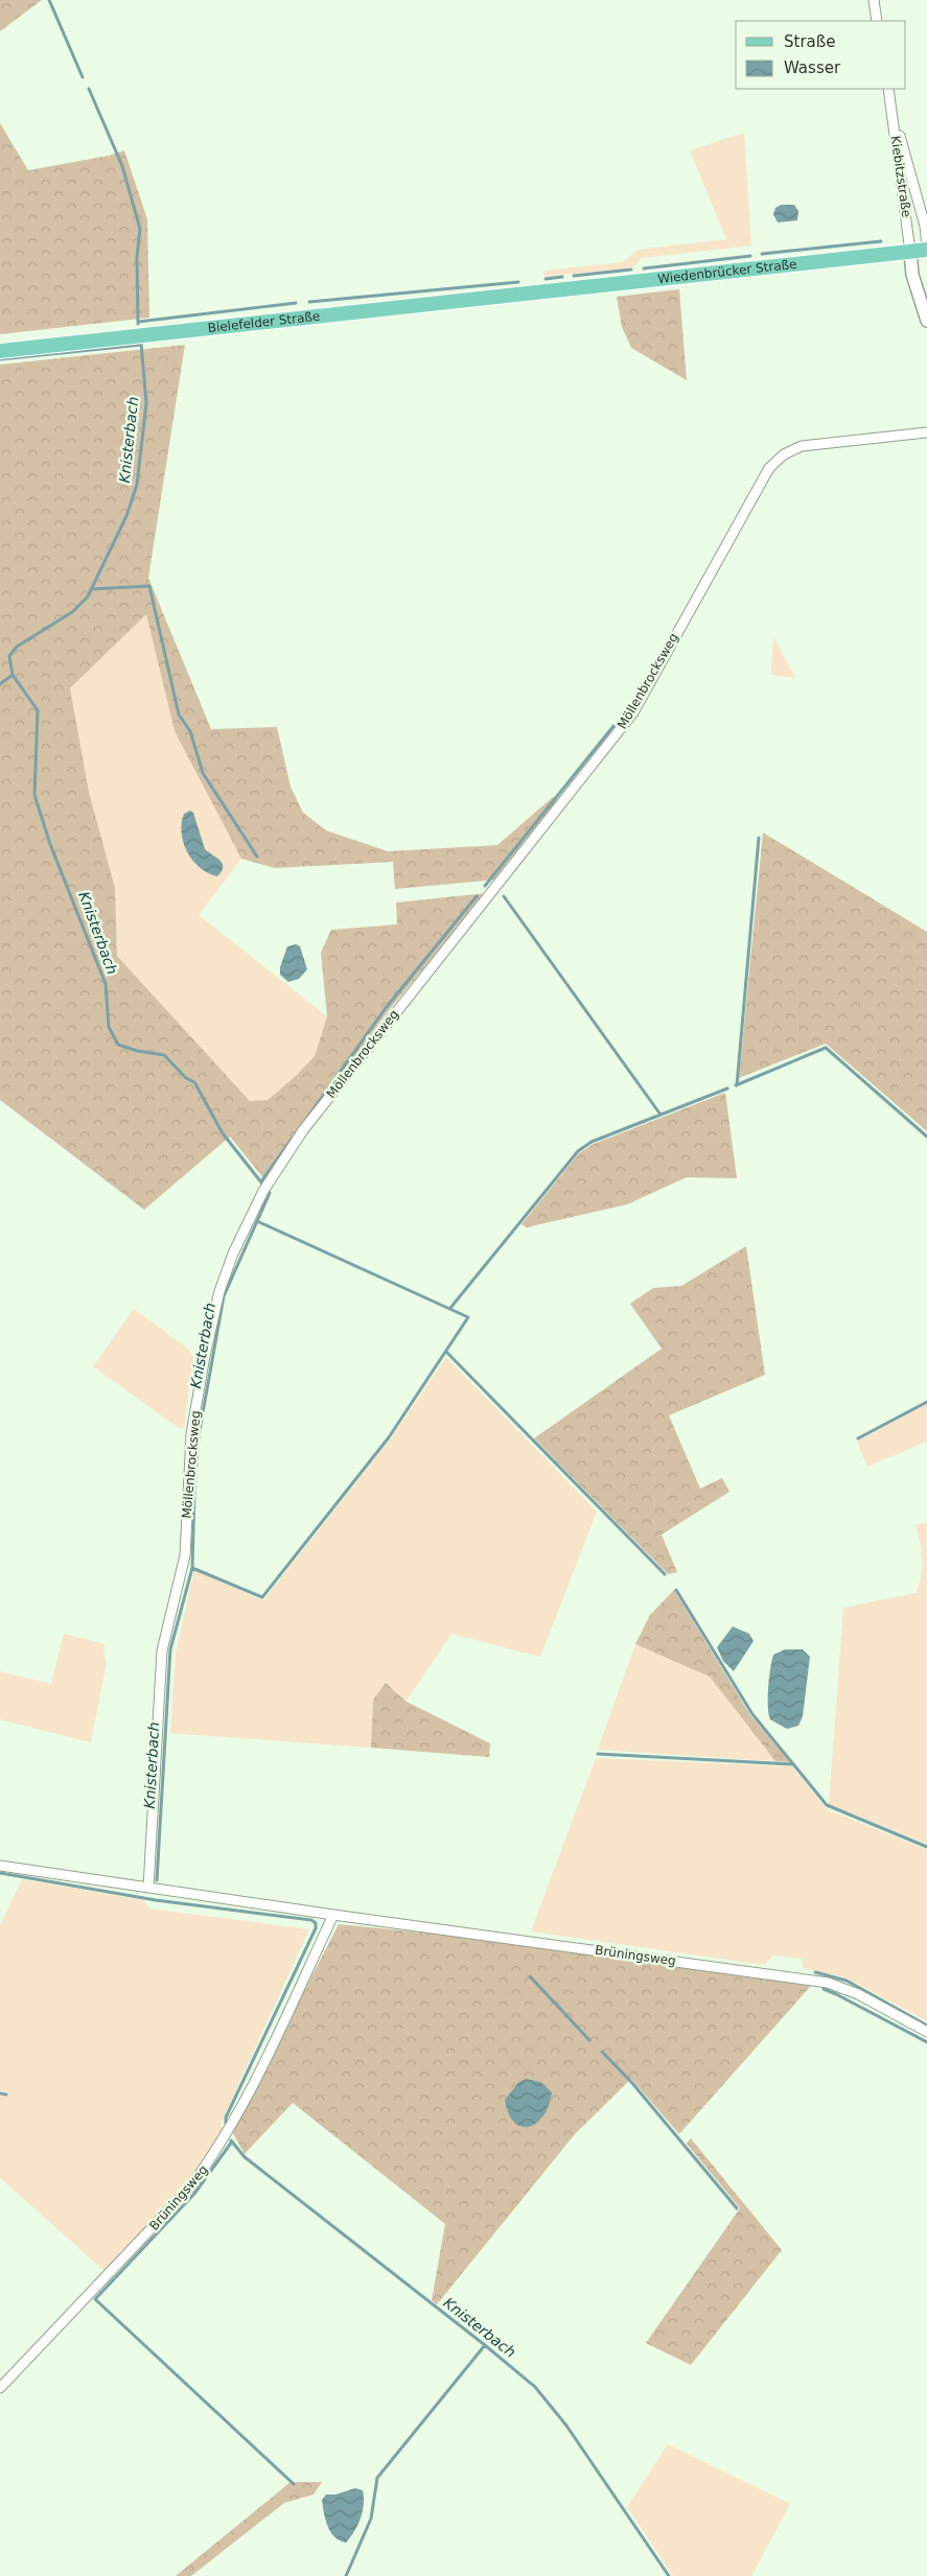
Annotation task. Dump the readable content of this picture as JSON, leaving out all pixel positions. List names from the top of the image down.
{
  "streets": {
    "main road": ["Wiedenbrücker Straße", "Bielefelder Straße"],
    "street": ["Kiebitzstraße", "Möllenbrocksweg", "Brüningsweg"]
  },
  "crossings": [
    ["Kiebitzstraße", "Wiedenbrücker Straße"],
    ["Wiedenbrücker Straße", "Bielefelder Straße"],
    ["Möllenbrocksweg", "Brüningsweg"]
  ],
  "water": ["Knisterbach"],
  "legend": ["Straße", "Wasser"]
}
